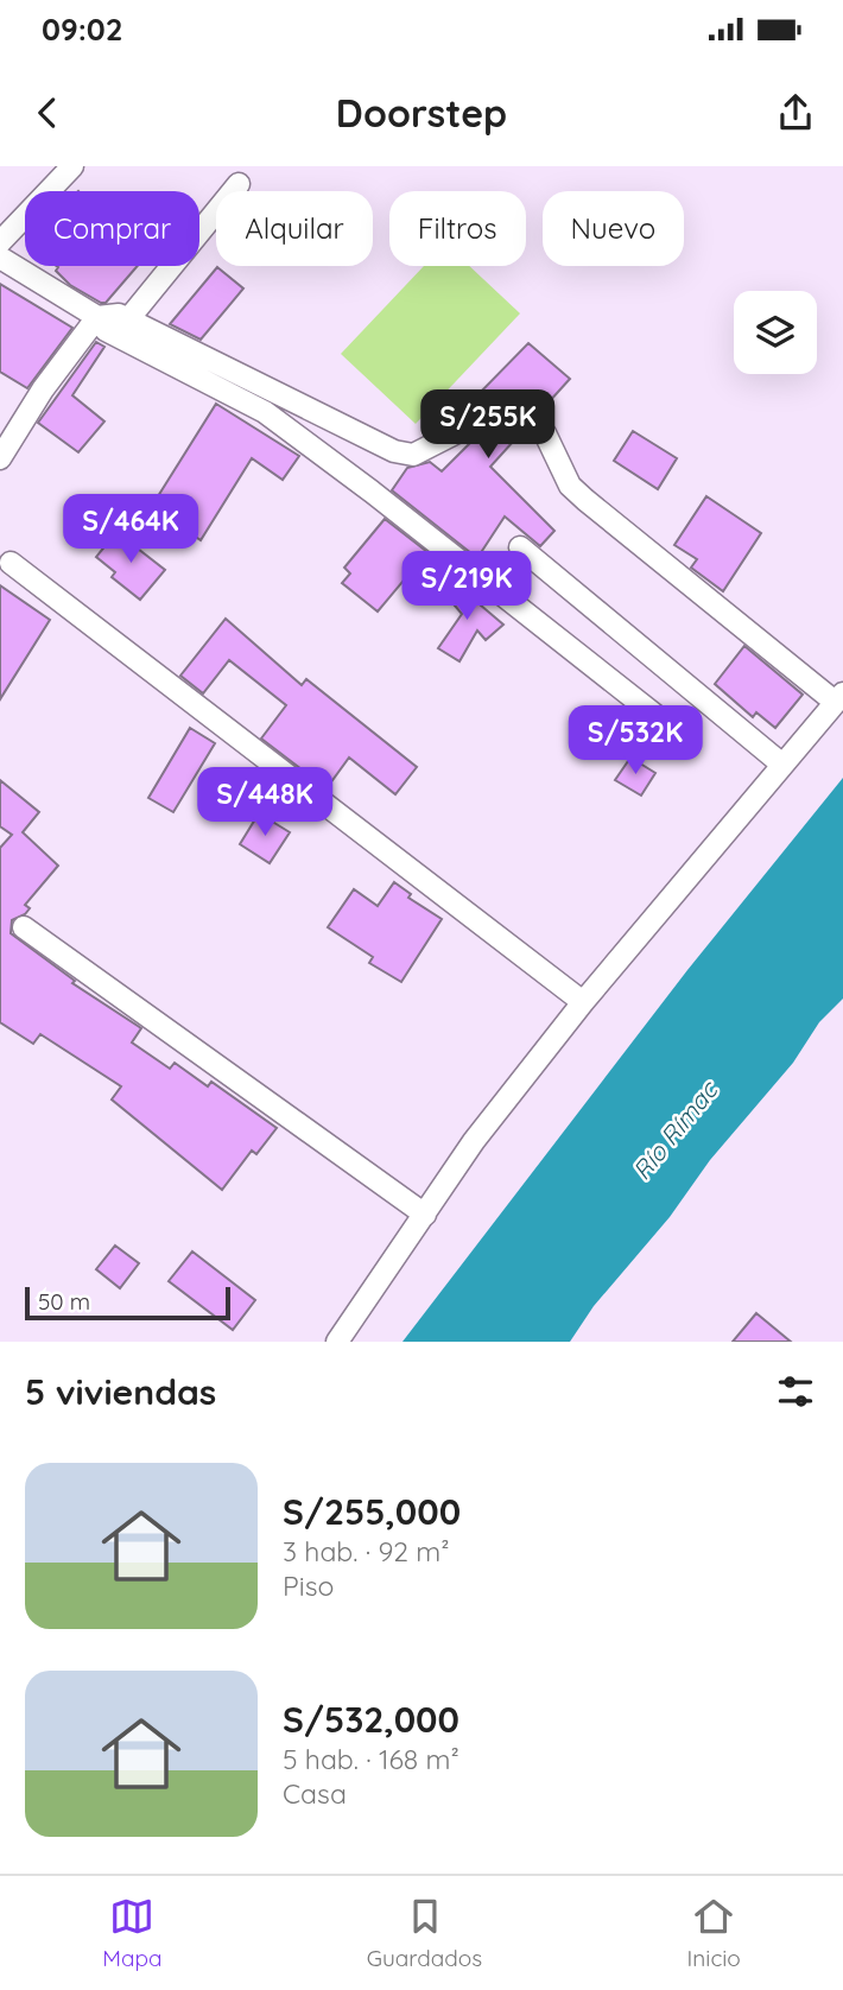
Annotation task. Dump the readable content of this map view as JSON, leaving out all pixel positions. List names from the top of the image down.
{
  "water": ["Río Rímac"],
  "scale_bar": "50 m",
  "page": {
    "status": "09:02",
    "header": "Doorstep",
    "chip": [
      "Comprar",
      "Alquilar",
      "Filtros",
      "Nuevo"
    ],
    "price": [
      "S/255K",
      "S/464K",
      "S/219K",
      "S/532K",
      "S/448K"
    ],
    "scale": "50 m",
    "heading": "5 viviendas",
    "list": [
      {
        "name": "S/255,000",
        "note": "3 hab. · 92 m² · Piso"
      },
      {
        "name": "S/532,000",
        "note": "5 hab. · 168 m² · Casa"
      }
    ],
    "tabs": ["Mapa", "Guardados", "Inicio"]
  }
}
